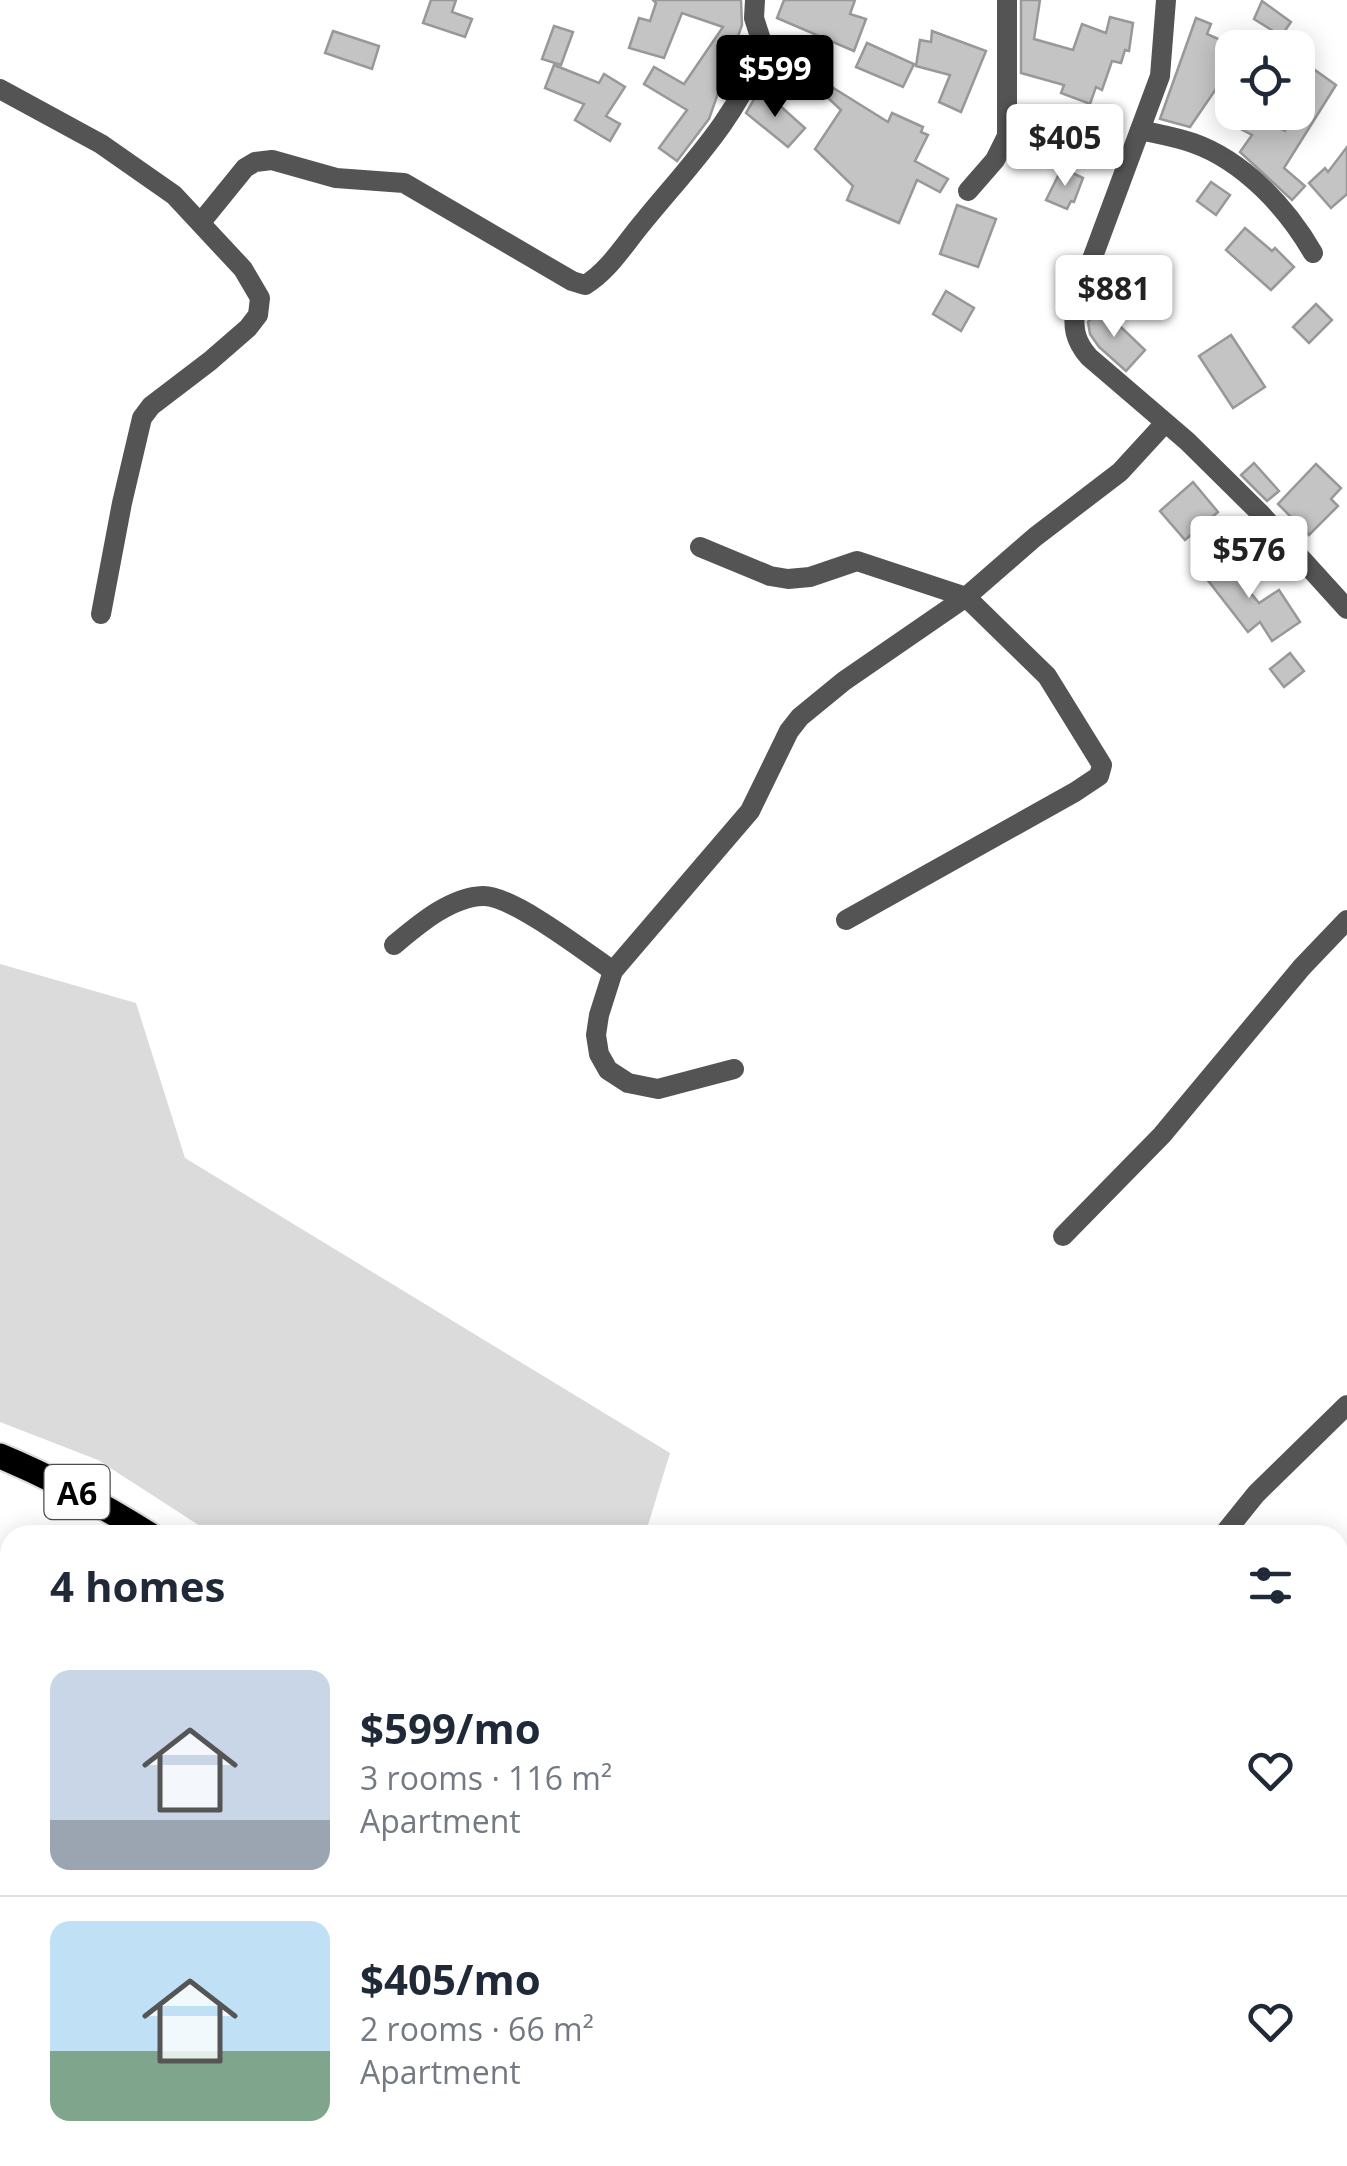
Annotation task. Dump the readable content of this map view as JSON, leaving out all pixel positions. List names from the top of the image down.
{
  "streets": {
    "main road": ["A6"]
  },
  "page": {
    "price": [
      "$599",
      "$405",
      "$881",
      "$576"
    ],
    "heading": "4 homes",
    "list": [
      {
        "name": "$599/mo",
        "note": "3 rooms · 116 m² · Apartment"
      },
      {
        "name": "$405/mo",
        "note": "2 rooms · 66 m² · Apartment"
      }
    ]
  }
}
